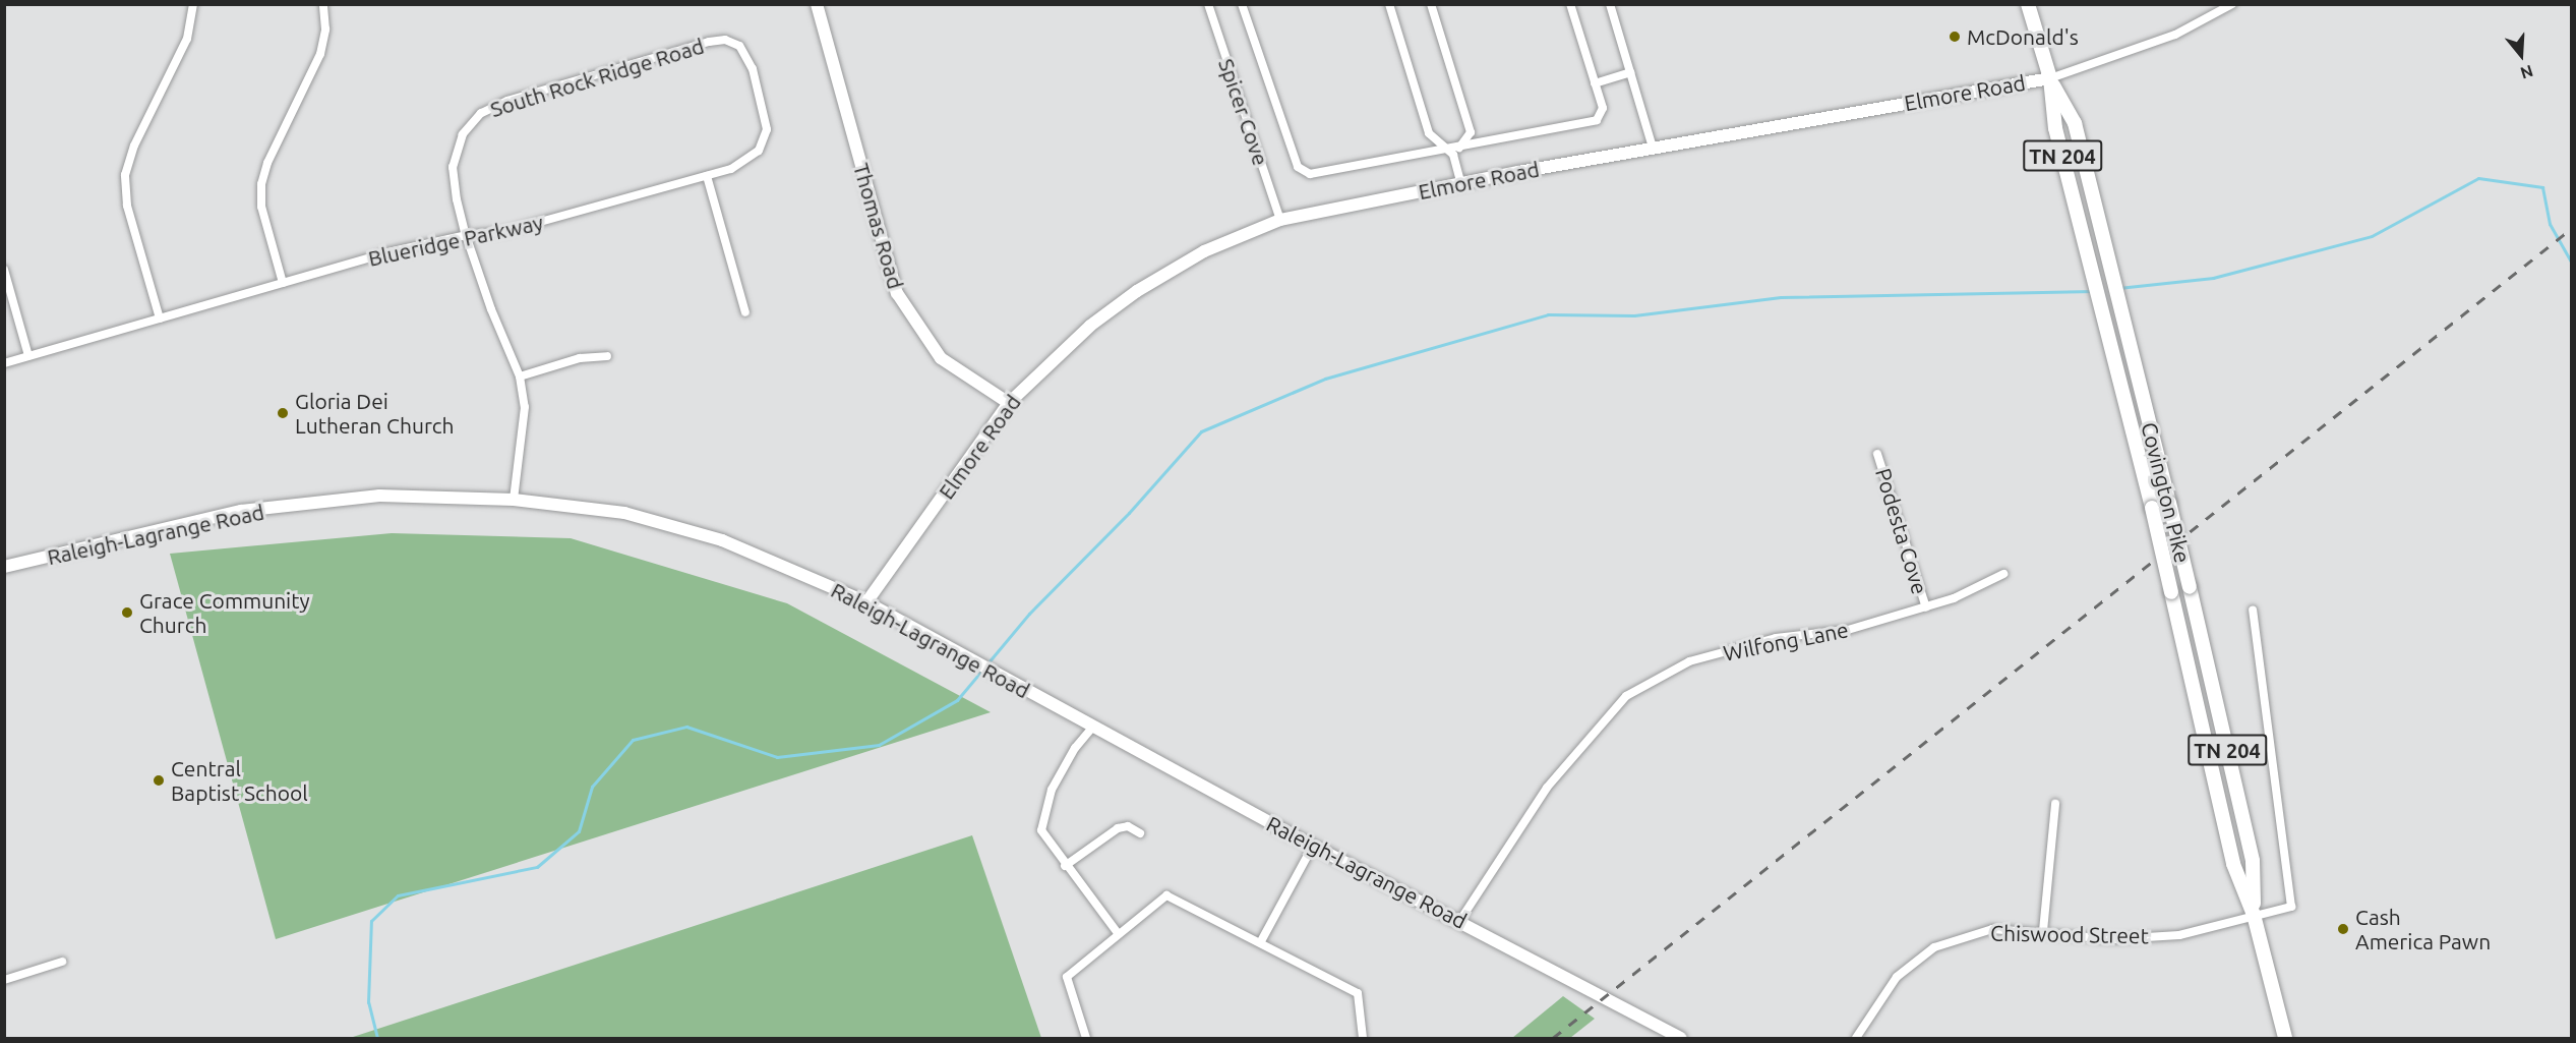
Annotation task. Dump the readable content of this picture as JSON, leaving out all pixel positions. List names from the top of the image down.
{
  "streets": {
    "main road": ["TN 204", "Covington Pike"],
    "street": [
      "South Rock Ridge Road",
      "Elmore Road",
      "Spicer Cove",
      "Thomas Road",
      "Blueridge Parkway",
      "Podesta Cove",
      "Raleigh-Lagrange Road",
      "Wilfong Lane",
      "Chiswood Street"
    ]
  },
  "crossings": [
    ["South Rock Ridge Road", "Blueridge Parkway"],
    ["Elmore Road", "Spicer Cove"],
    ["Elmore Road", "Thomas Road"],
    ["Elmore Road", "Covington Pike"],
    ["Elmore Road", "Raleigh-Lagrange Road"],
    ["Covington Pike", "Chiswood Street"],
    ["Podesta Cove", "Wilfong Lane"],
    ["Raleigh-Lagrange Road", "Wilfong Lane"]
  ],
  "places": [
    "McDonald's",
    "Gloria Dei Lutheran Church",
    "Grace Community Church",
    "Central Baptist School",
    "Cash America Pawn"
  ],
  "north": "bottom"
}
